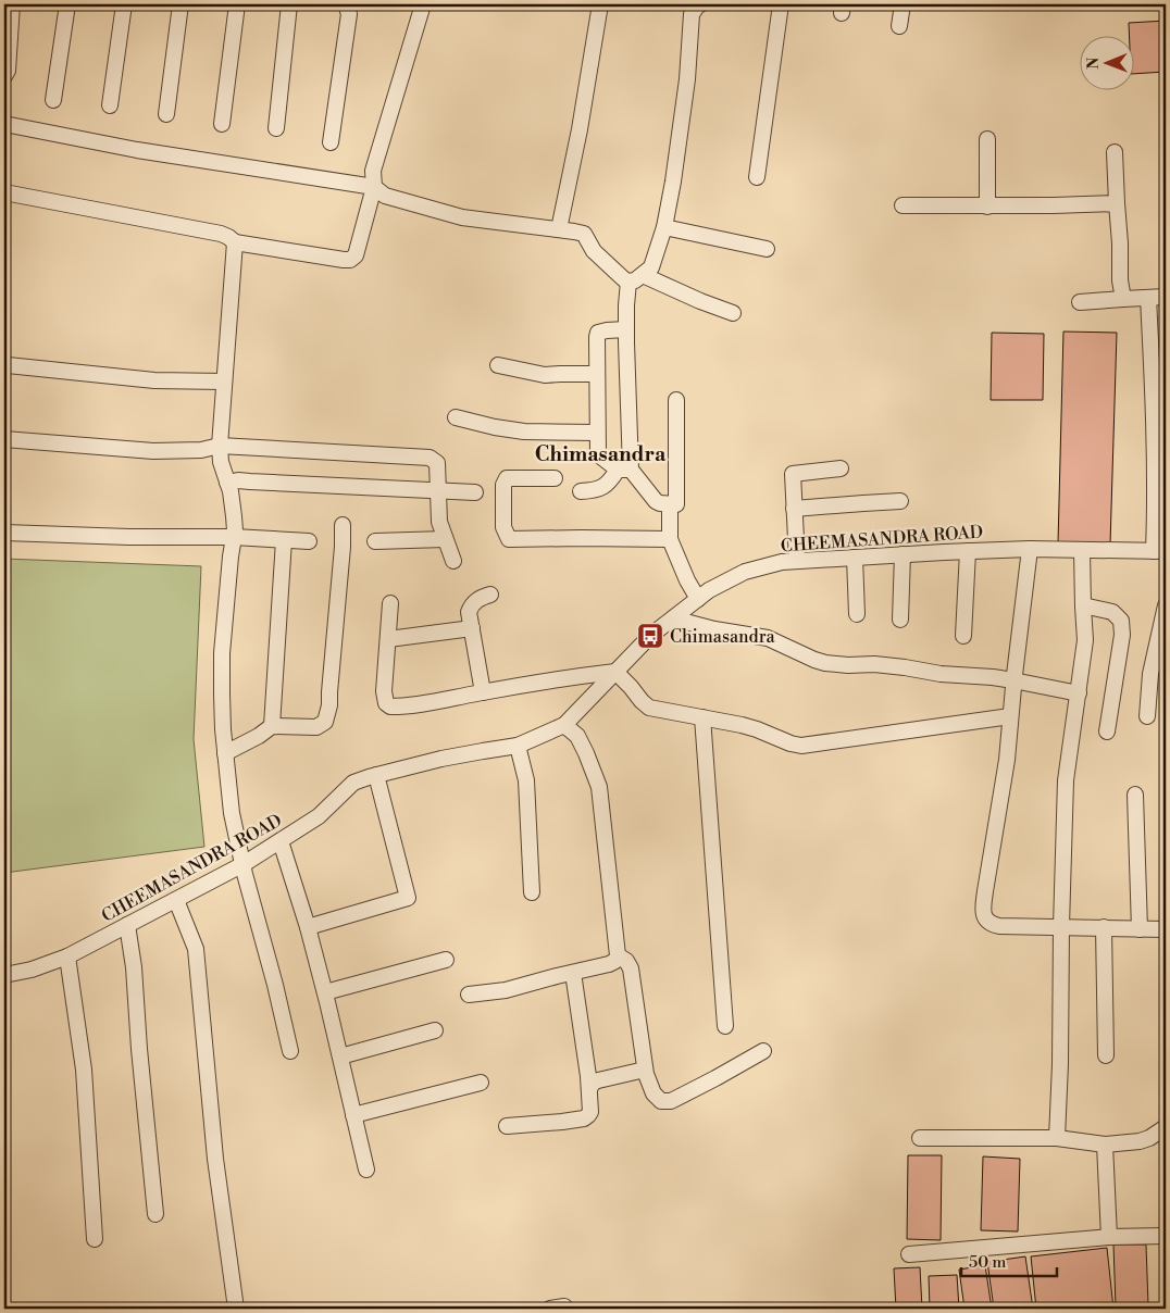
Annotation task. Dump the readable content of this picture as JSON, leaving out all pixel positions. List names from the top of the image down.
{
  "streets": {
    "street": ["CHEEMASANDRA ROAD"]
  },
  "districts": ["Chimasandra"],
  "places": {
    "bus stop": ["Chimasandra"]
  },
  "scale_bar": "50 m",
  "north": "left"
}
